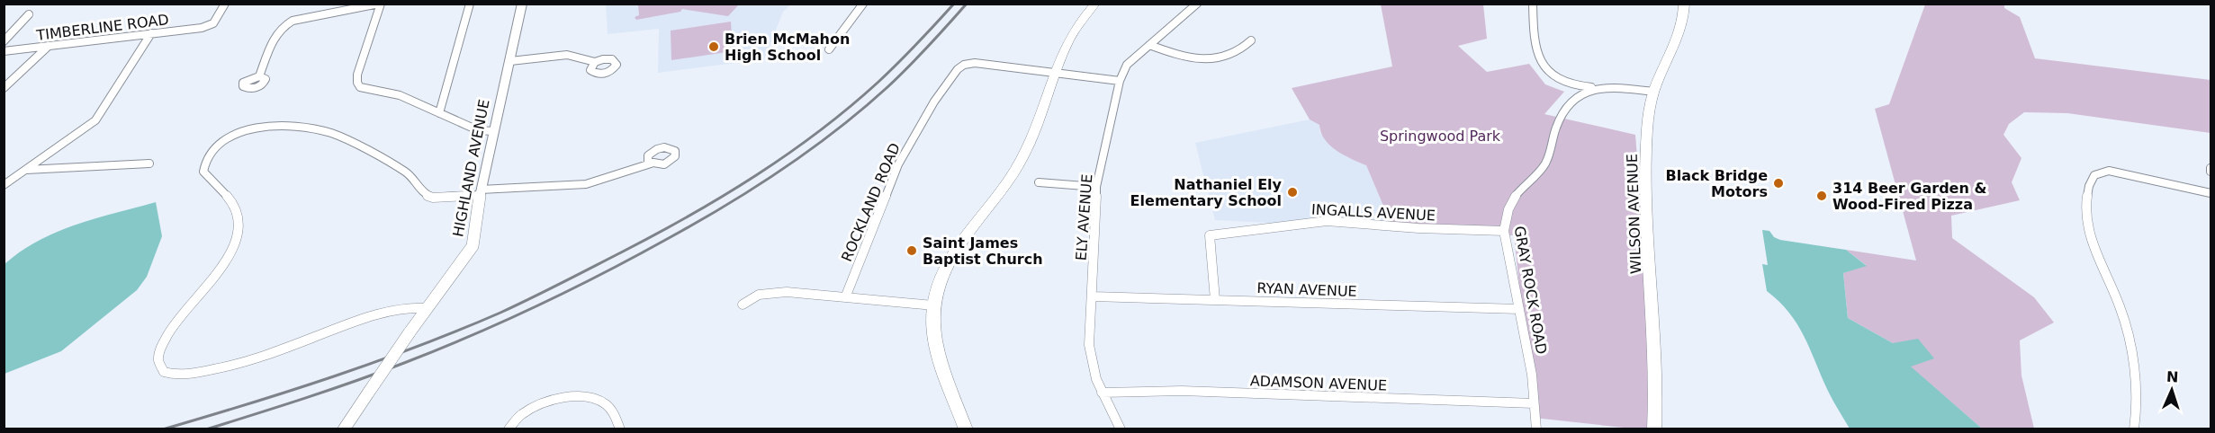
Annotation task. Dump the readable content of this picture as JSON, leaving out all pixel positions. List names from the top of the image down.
{
  "streets": {
    "main road": ["WILSON AVENUE"],
    "street": [
      "TIMBERLINE ROAD",
      "HIGHLAND AVENUE",
      "ROCKLAND ROAD",
      "INGALLS AVENUE",
      "ELY AVENUE",
      "RYAN AVENUE",
      "GRAY ROCK ROAD",
      "ADAMSON AVENUE"
    ]
  },
  "crossings": [
    ["ROCKLAND ROAD", "ELY AVENUE"],
    ["INGALLS AVENUE", "RYAN AVENUE"],
    ["INGALLS AVENUE", "GRAY ROCK ROAD"],
    ["WILSON AVENUE", "GRAY ROCK ROAD"],
    ["ELY AVENUE", "RYAN AVENUE"],
    ["ELY AVENUE", "ADAMSON AVENUE"],
    ["RYAN AVENUE", "GRAY ROCK ROAD"],
    ["GRAY ROCK ROAD", "ADAMSON AVENUE"]
  ],
  "parks": ["Springwood Park"],
  "places": [
    "Brien McMahon High School",
    "Black Bridge Motors",
    "Nathaniel Ely Elementary School",
    "314 Beer Garden & Wood-Fired Pizza",
    "Saint James Baptist Church"
  ],
  "north": "top"
}
